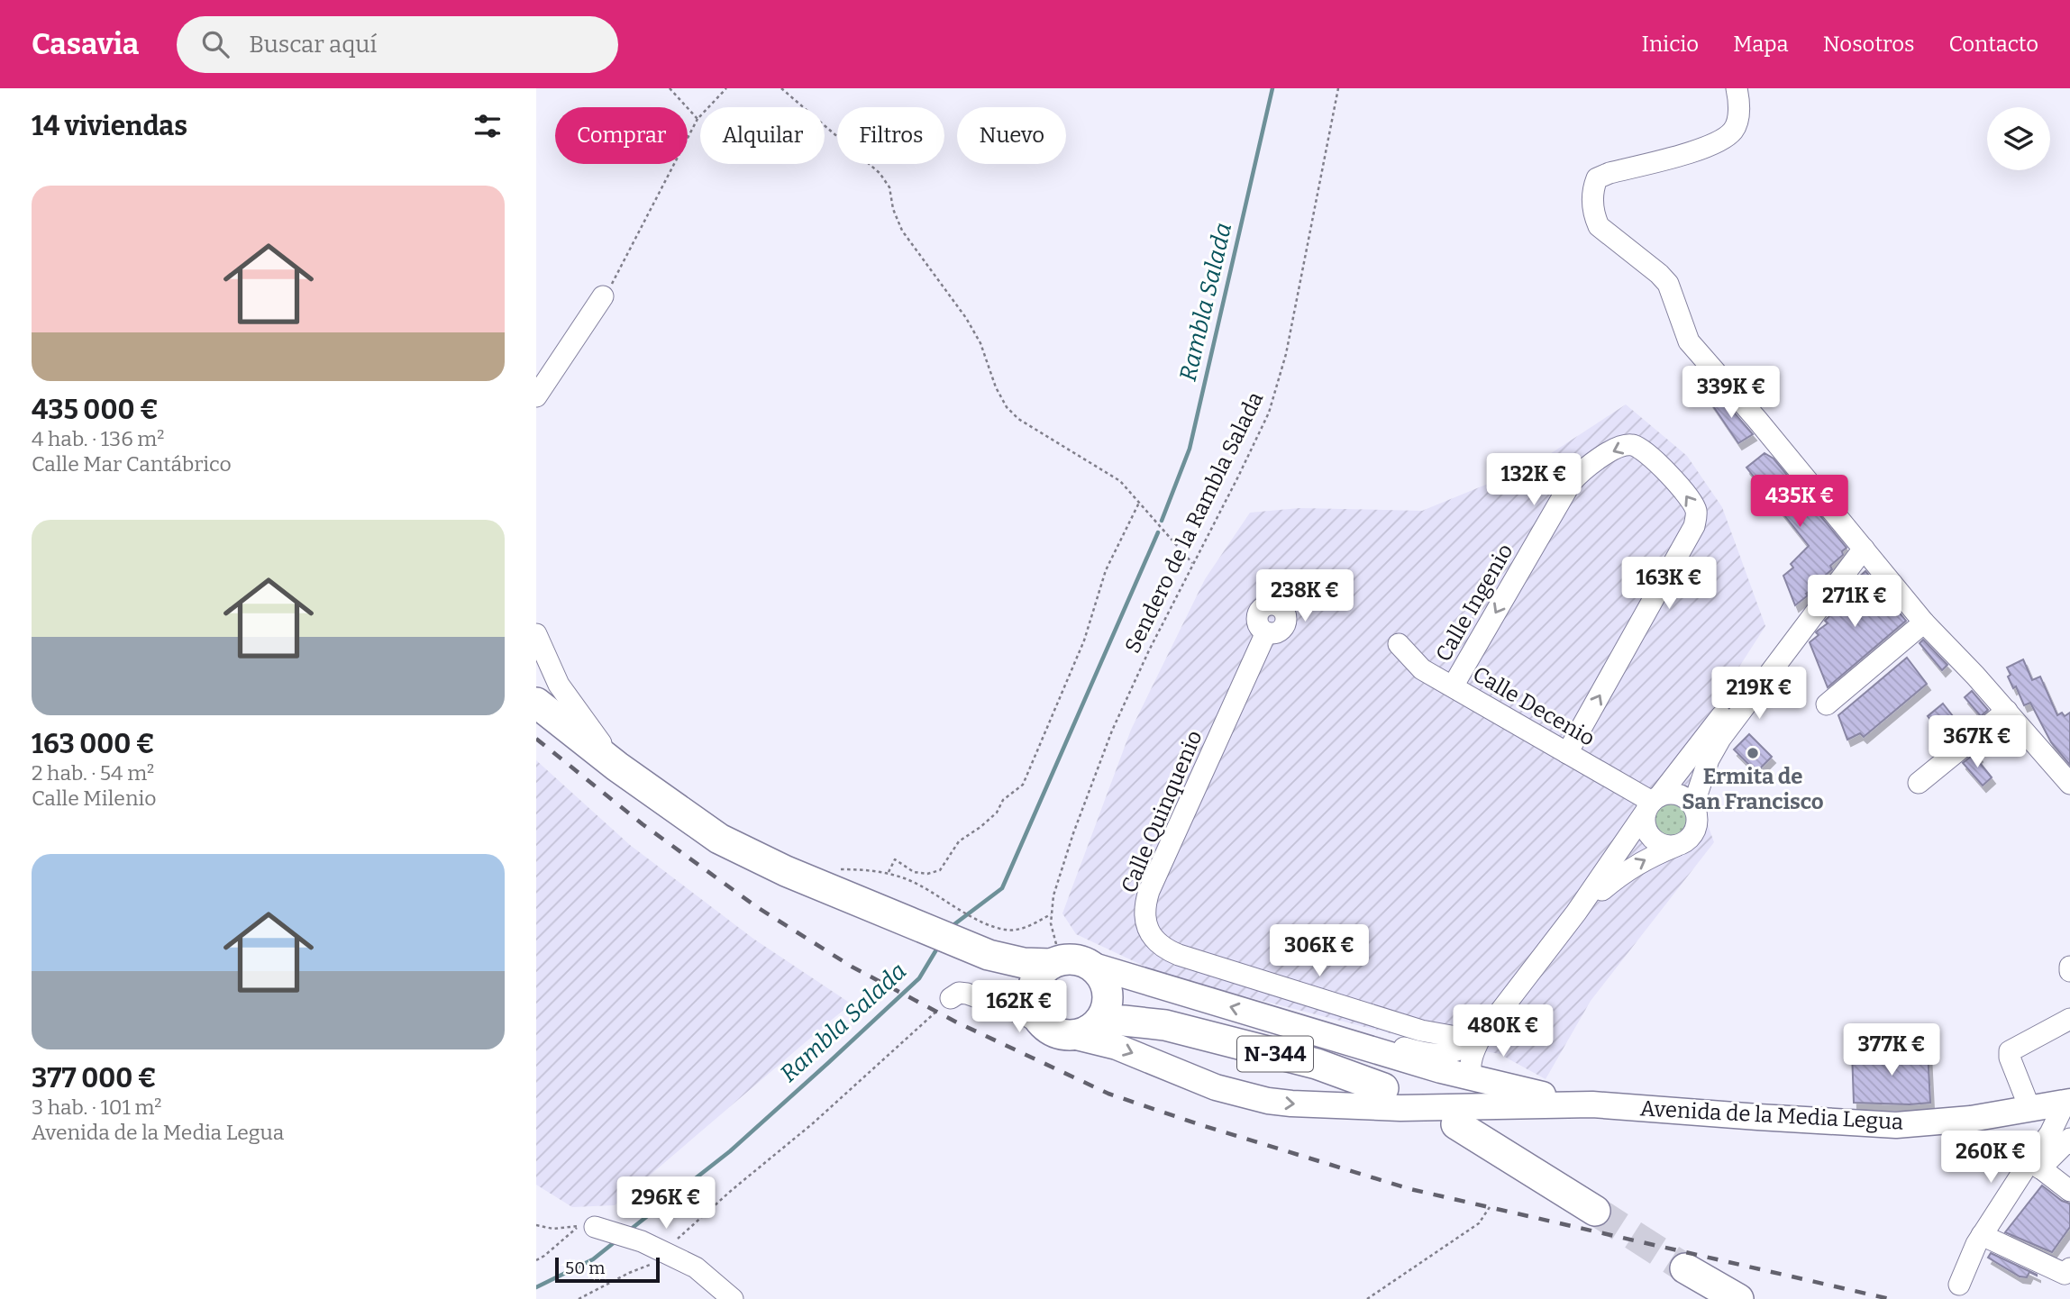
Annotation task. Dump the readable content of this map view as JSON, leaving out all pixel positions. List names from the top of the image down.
{
  "streets": {
    "highway": ["N-344"],
    "main road": ["Avenida de la Media Legua"],
    "street": ["Calle Ingenio", "Calle Decenio", "Calle Quinquenio"],
    "path": ["Sendero de la Rambla Salada"]
  },
  "crossings": [
    ["Sendero de la Rambla Salada", "N-344"],
    ["Calle Ingenio", "Calle Decenio"]
  ],
  "water": ["Rambla Salada"],
  "places": ["Ermita de San Francisco"],
  "scale_bar": "50 m",
  "page": {
    "header": "Casavia",
    "search": "Buscar aquí",
    "nav": [
      "Inicio",
      "Mapa",
      "Nosotros",
      "Contacto"
    ],
    "heading": "14 viviendas",
    "chip": [
      "Comprar",
      "Alquilar",
      "Filtros",
      "Nuevo"
    ],
    "list": [
      {
        "name": "435 000 €",
        "note": "4 hab. · 136 m² · Calle Mar Cantábrico"
      },
      {
        "name": "163 000 €",
        "note": "2 hab. · 54 m² · Calle Milenio"
      },
      {
        "name": "377 000 €",
        "note": "3 hab. · 101 m² · Avenida de la Media Legua"
      }
    ],
    "price": [
      "339K €",
      "132K €",
      "435K €",
      "163K €",
      "238K €",
      "271K €",
      "219K €",
      "367K €",
      "306K €",
      "162K €",
      "480K €",
      "377K €",
      "260K €",
      "296K €"
    ],
    "scale": "50 m"
  }
}
